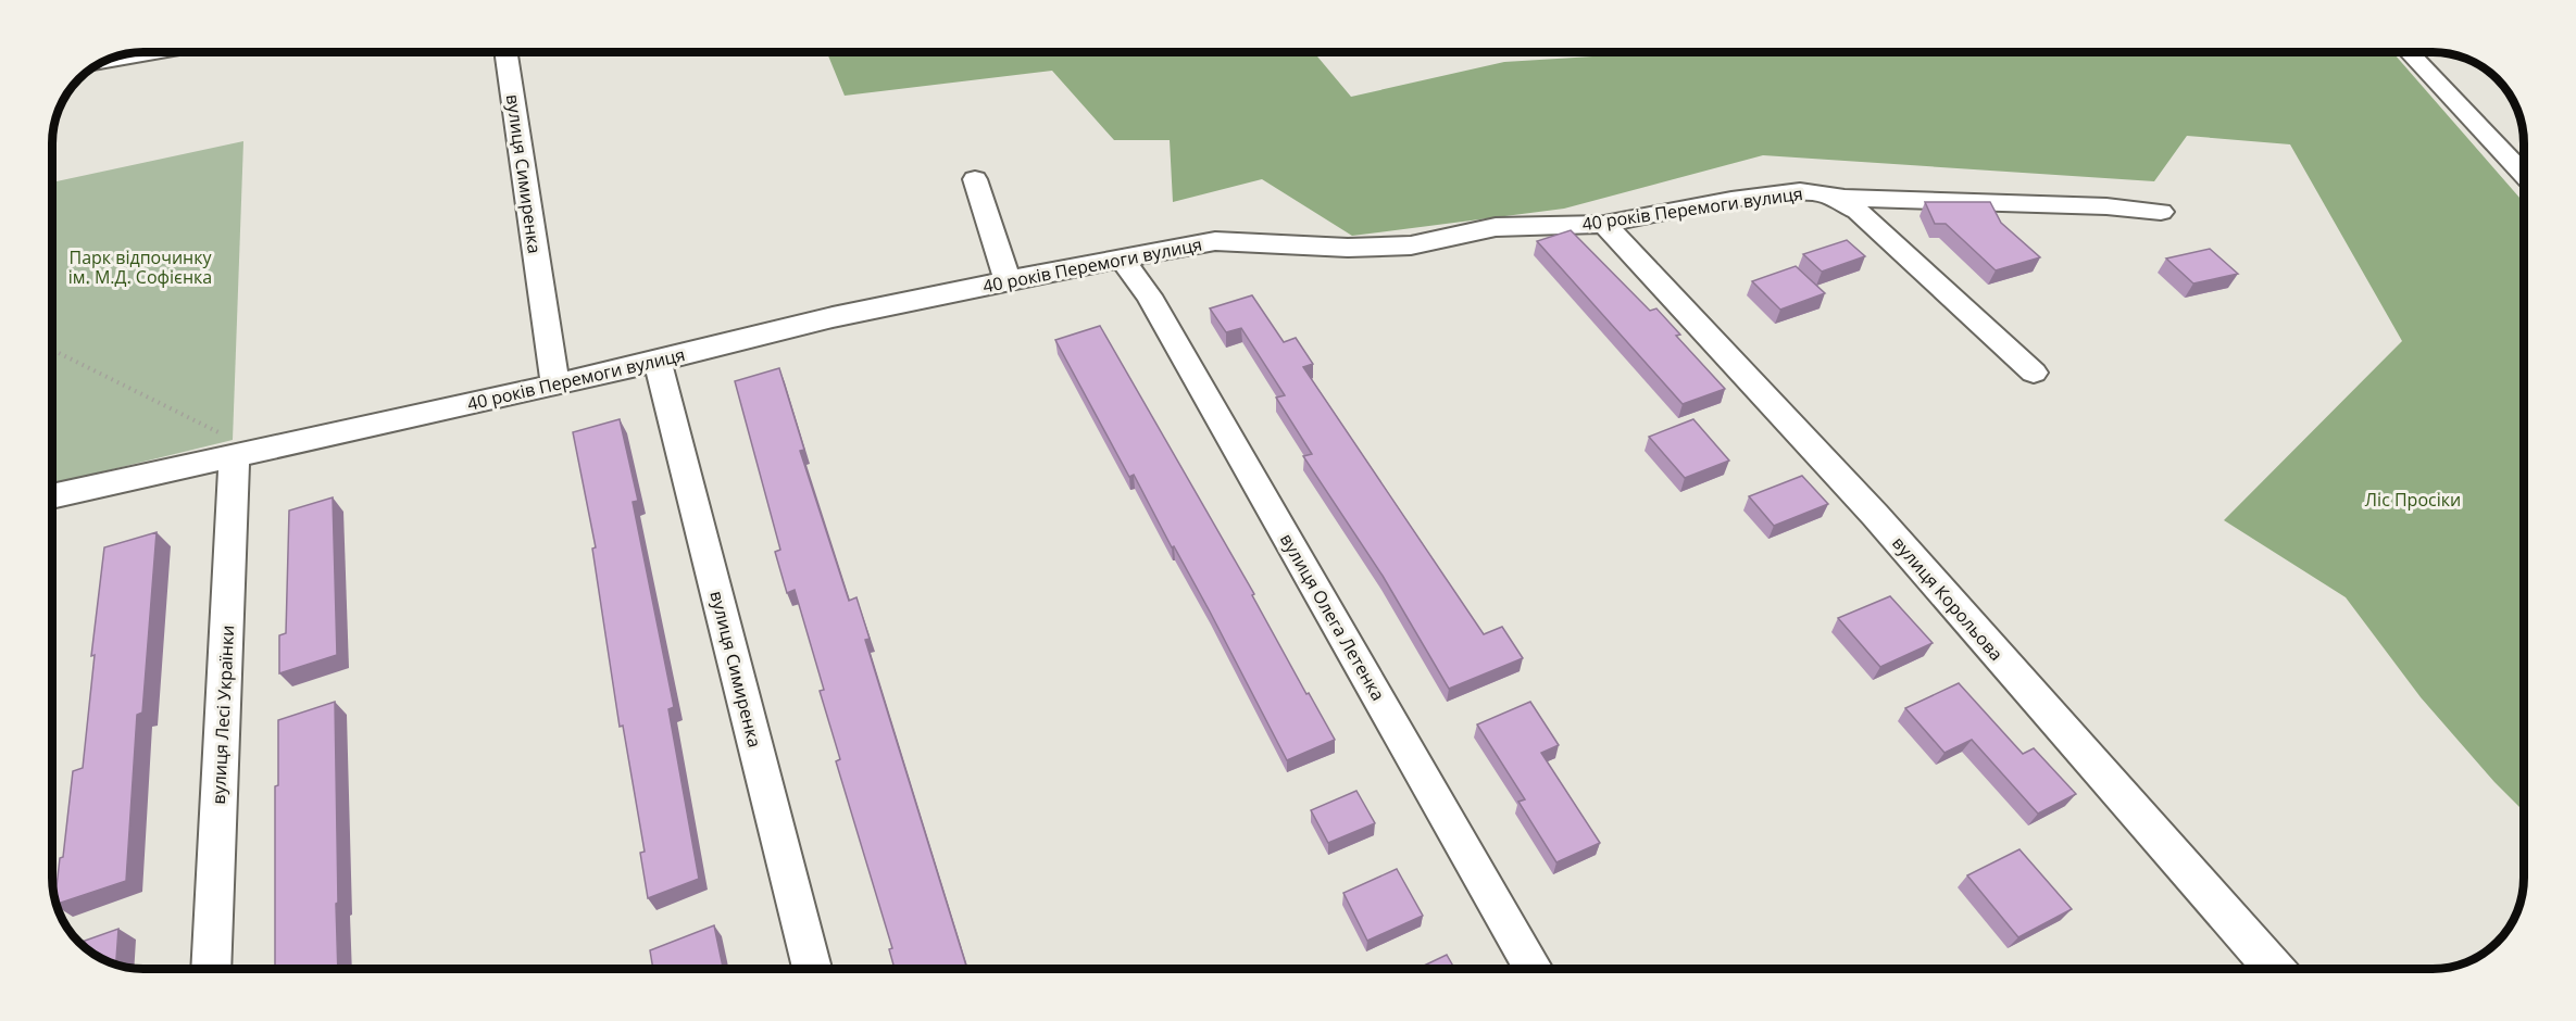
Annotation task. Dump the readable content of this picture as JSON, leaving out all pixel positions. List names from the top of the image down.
{
  "streets": {
    "street": [
      "вулиця Симиренка",
      "40 років Перемоги вулиця",
      "вулиця Корольова",
      "вулиця Олега Летенка",
      "вулиця Лесі Українки"
    ]
  },
  "crossings": [
    ["вулиця Симиренка", "40 років Перемоги вулиця"],
    ["40 років Перемоги вулиця", "вулиця Корольова"],
    ["40 років Перемоги вулиця", "вулиця Олега Летенка"],
    ["40 років Перемоги вулиця", "вулиця Лесі Українки"]
  ],
  "parks": ["Парк відпочинку ім. М.Д. Софієнка", "Ліс Просіки"]
}
